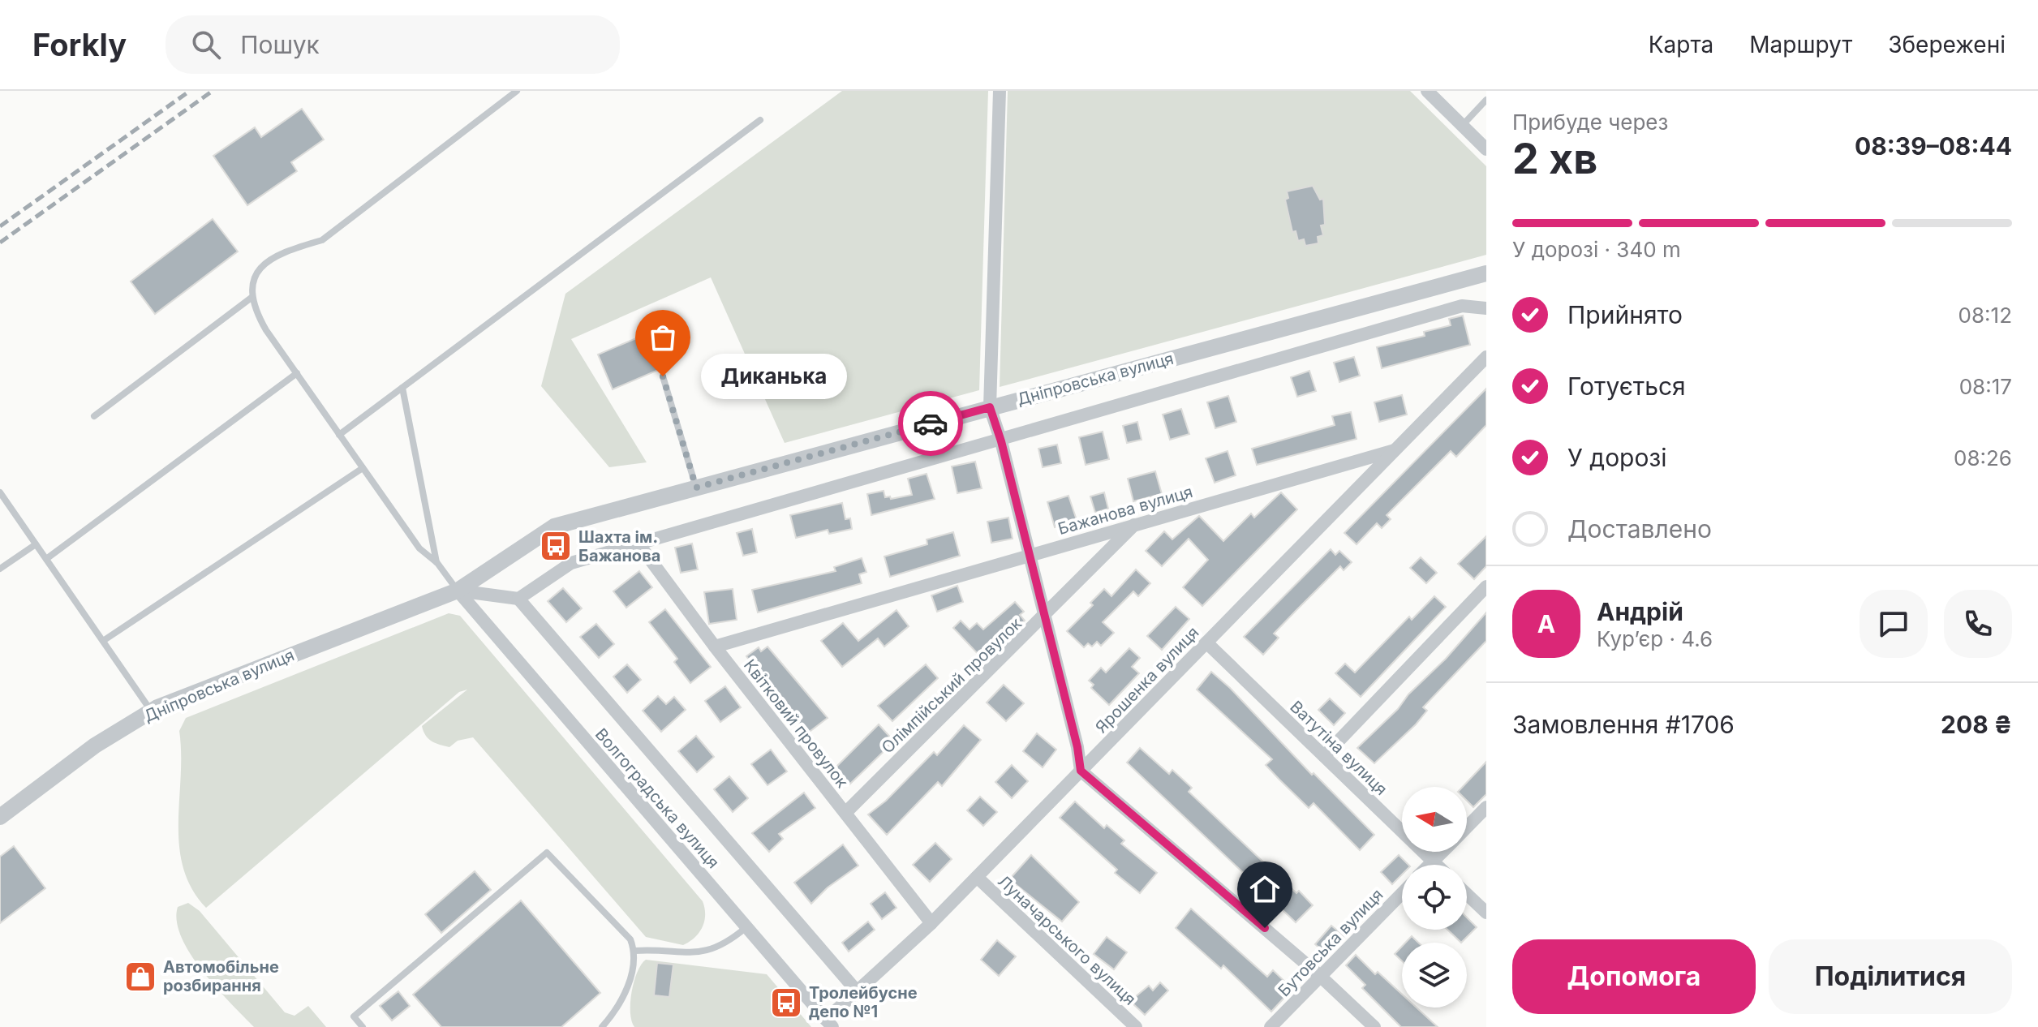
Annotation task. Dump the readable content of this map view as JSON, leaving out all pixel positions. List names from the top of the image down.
{
  "streets": {
    "street": [
      "Дніпровська вулиця",
      "Бажанова вулиця",
      "Ярошенка вулиця",
      "Олімпійський провулок",
      "Квітковий провулок",
      "Ватутіна вулиця",
      "Волгоградська вулиця",
      "Луначарського вулиця",
      "Бутовська вулиця"
    ]
  },
  "crossings": [
    ["Дніпровська вулиця", "Квітковий провулок"],
    ["Дніпровська вулиця", "Волгоградська вулиця"],
    ["Бажанова вулиця", "Ярошенка вулиця"],
    ["Бажанова вулиця", "Олімпійський провулок"],
    ["Бажанова вулиця", "Квітковий провулок"],
    ["Ярошенка вулиця", "Квітковий провулок"],
    ["Ярошенка вулиця", "Ватутіна вулиця"],
    ["Ярошенка вулиця", "Волгоградська вулиця"],
    ["Ярошенка вулиця", "Луначарського вулиця"],
    ["Олімпійський провулок", "Квітковий провулок"]
  ],
  "places": {
    "other": ["Диканька"],
    "bus stop": ["Шахта ім. Бажанова", "Тролейбусне депо №1"],
    "shop": ["Автомобільне розбирання"]
  },
  "north": "left",
  "page": {
    "header": "Forkly",
    "search": "Пошук",
    "nav": ["Карта", "Маршрут", "Збережені"],
    "heading": ["2 хв", "Прибуде через", "08:39–08:44"],
    "panel": [
      "Андрій",
      "Кур’єр · 4.6",
      "Замовлення #1706",
      "208 ₴"
    ],
    "bar": "У дорозі · 340 m",
    "list": [
      ["Прийнято", "08:12"],
      ["Готується", "08:17"],
      ["У дорозі", "08:26"],
      "Доставлено"
    ],
    "bubble": "Диканька",
    "round": "А",
    "buttons": ["Допомога", "Поділитися"]
  }
}
